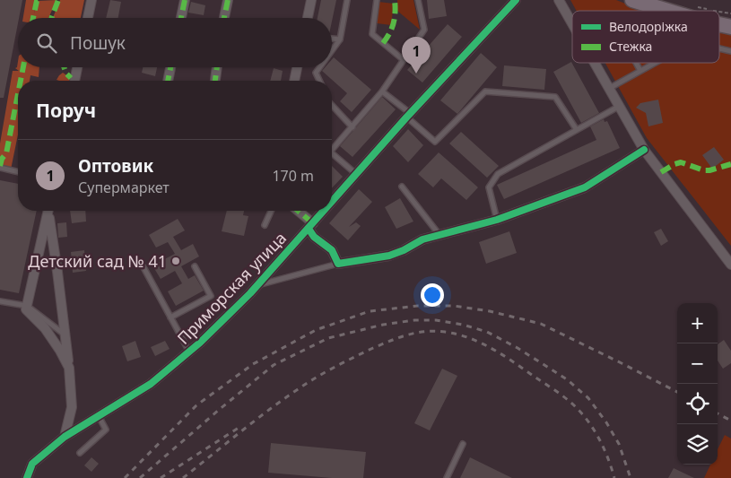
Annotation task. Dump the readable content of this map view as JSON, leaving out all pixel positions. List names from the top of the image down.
{
  "streets": {
    "street": ["Приморская улица"]
  },
  "places": ["Детский сад № 41"],
  "legend": ["Велодоріжка", "Стежка"],
  "page": {
    "search": "Пошук",
    "pins": "1",
    "heading": "Поруч",
    "list": [
      {
        "mark": "1",
        "name": "Оптовик",
        "note": "Супермаркет",
        "value": "170 m"
      }
    ],
    "map_buttons": ["+", "−"]
  }
}
